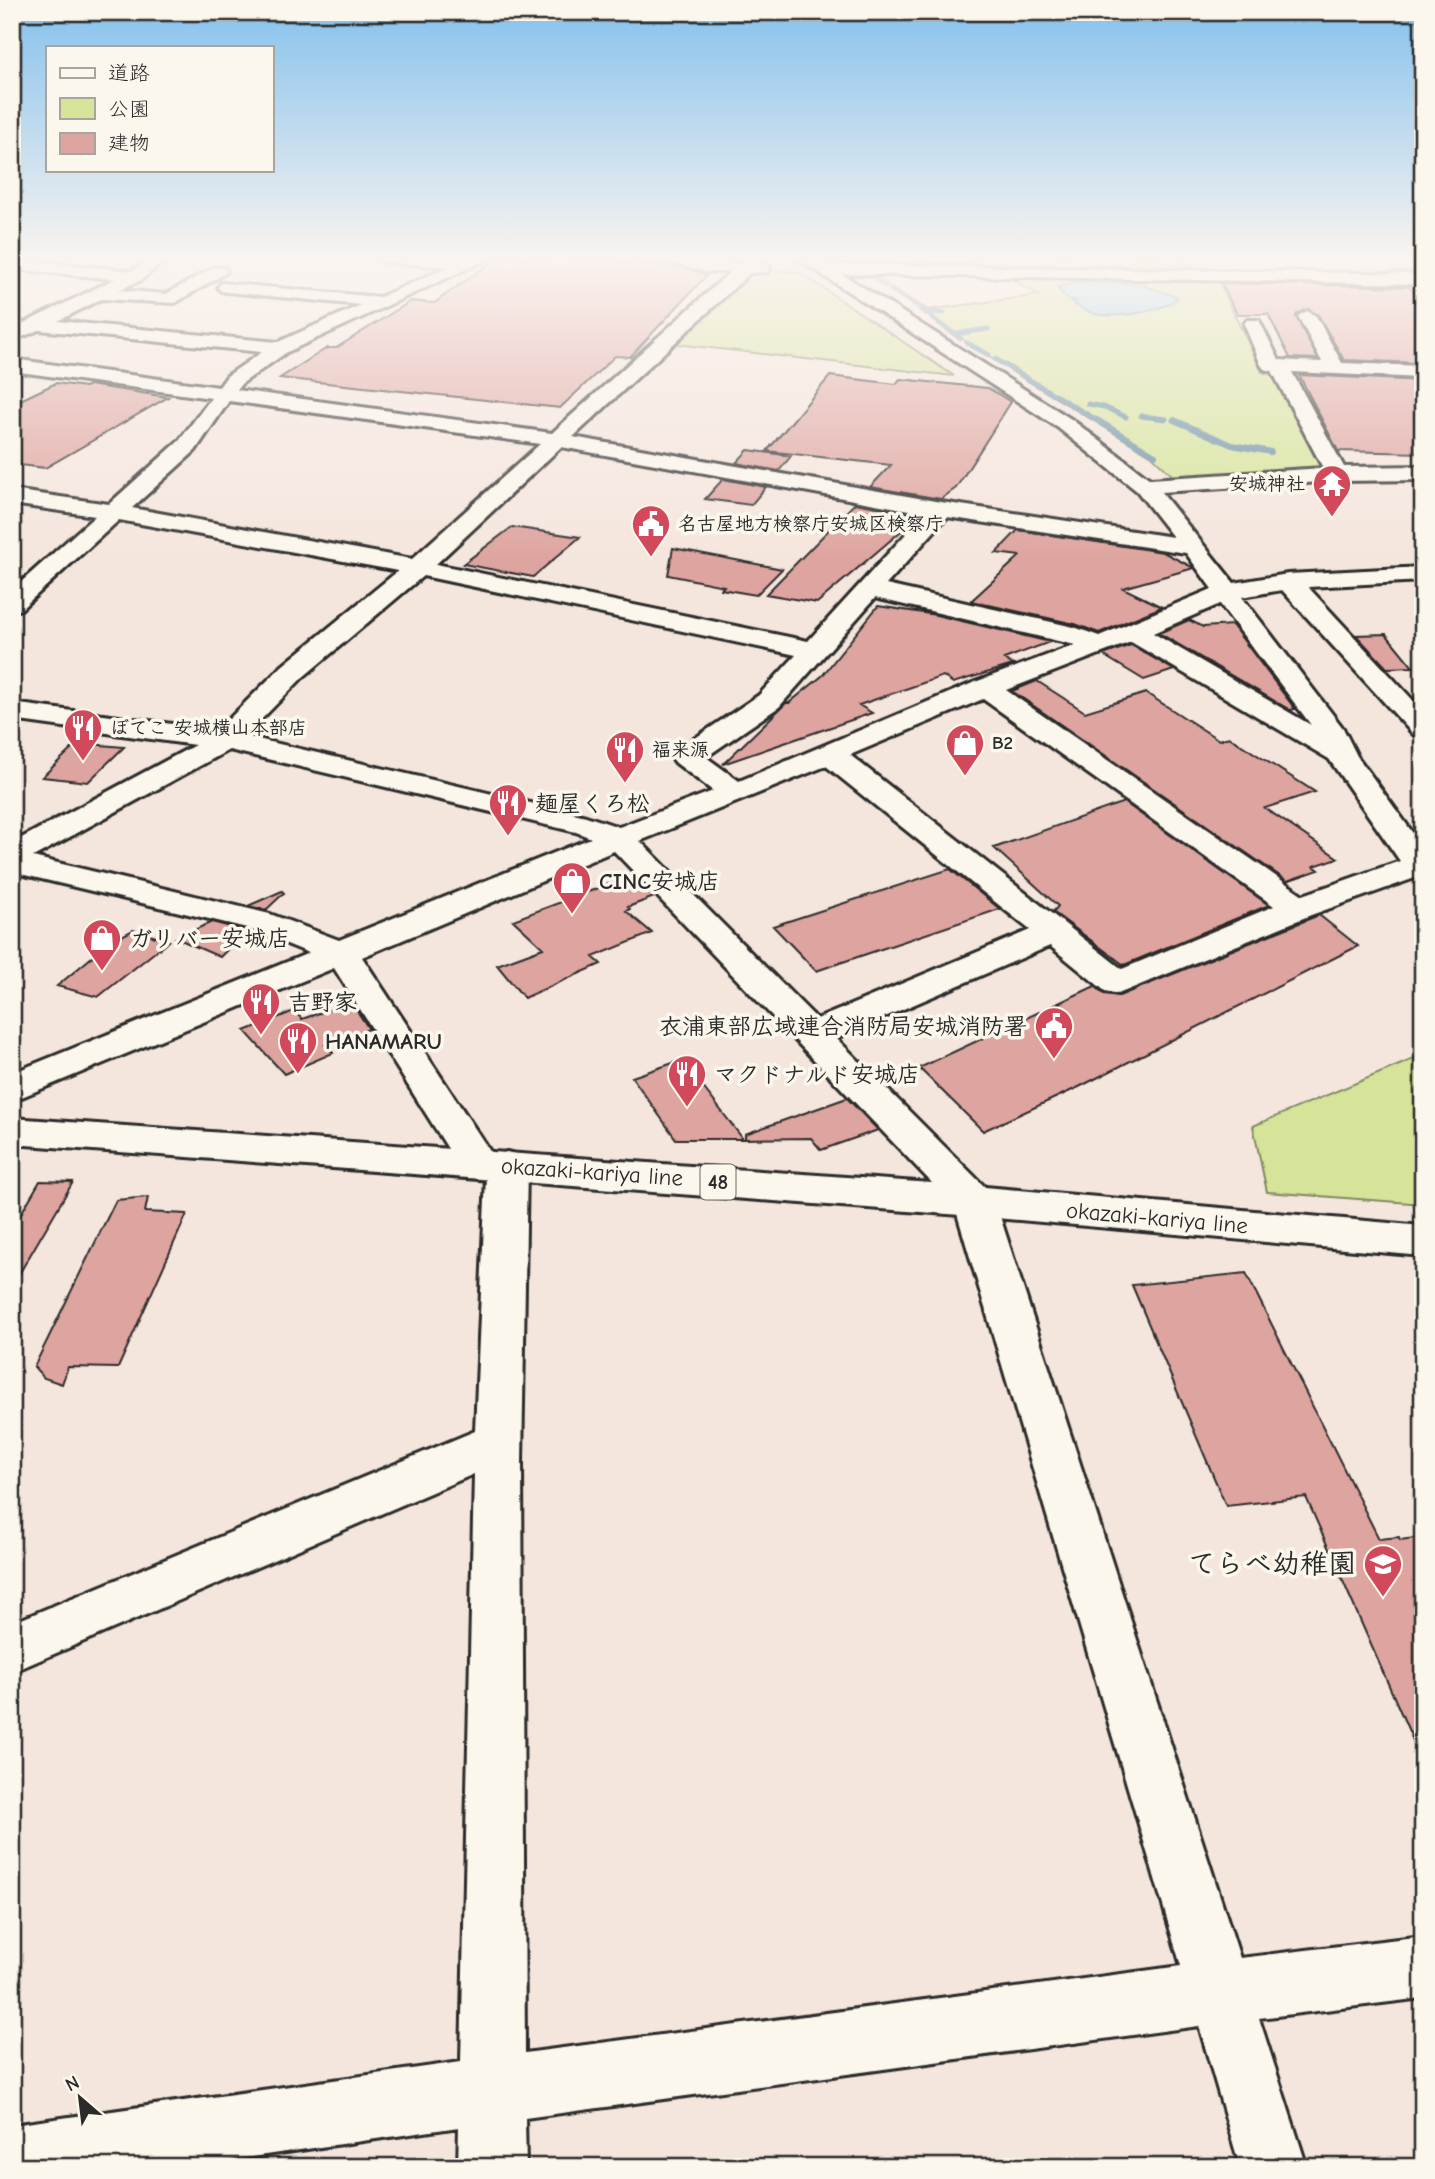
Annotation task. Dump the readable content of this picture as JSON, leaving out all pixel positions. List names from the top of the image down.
{
  "streets": {
    "street": ["okazaki-kariya line", "48"]
  },
  "places": {
    "temple": ["安城神社"],
    "public building": ["名古屋地方検察庁安城区検察庁", "衣浦東部広域連合消防局安城消防署"],
    "restaurant": [
      "ぼてこ 安城横山本部店",
      "福来源",
      "麺屋くろ松",
      "吉野家",
      "HANAMARU",
      "マクドナルド安城店"
    ],
    "shop": ["B2", "CINC安城店", "ガリバー安城店"],
    "school or university": ["てらべ幼稚園"]
  },
  "legend": ["道路", "公園", "建物"],
  "north": "top left"
}
